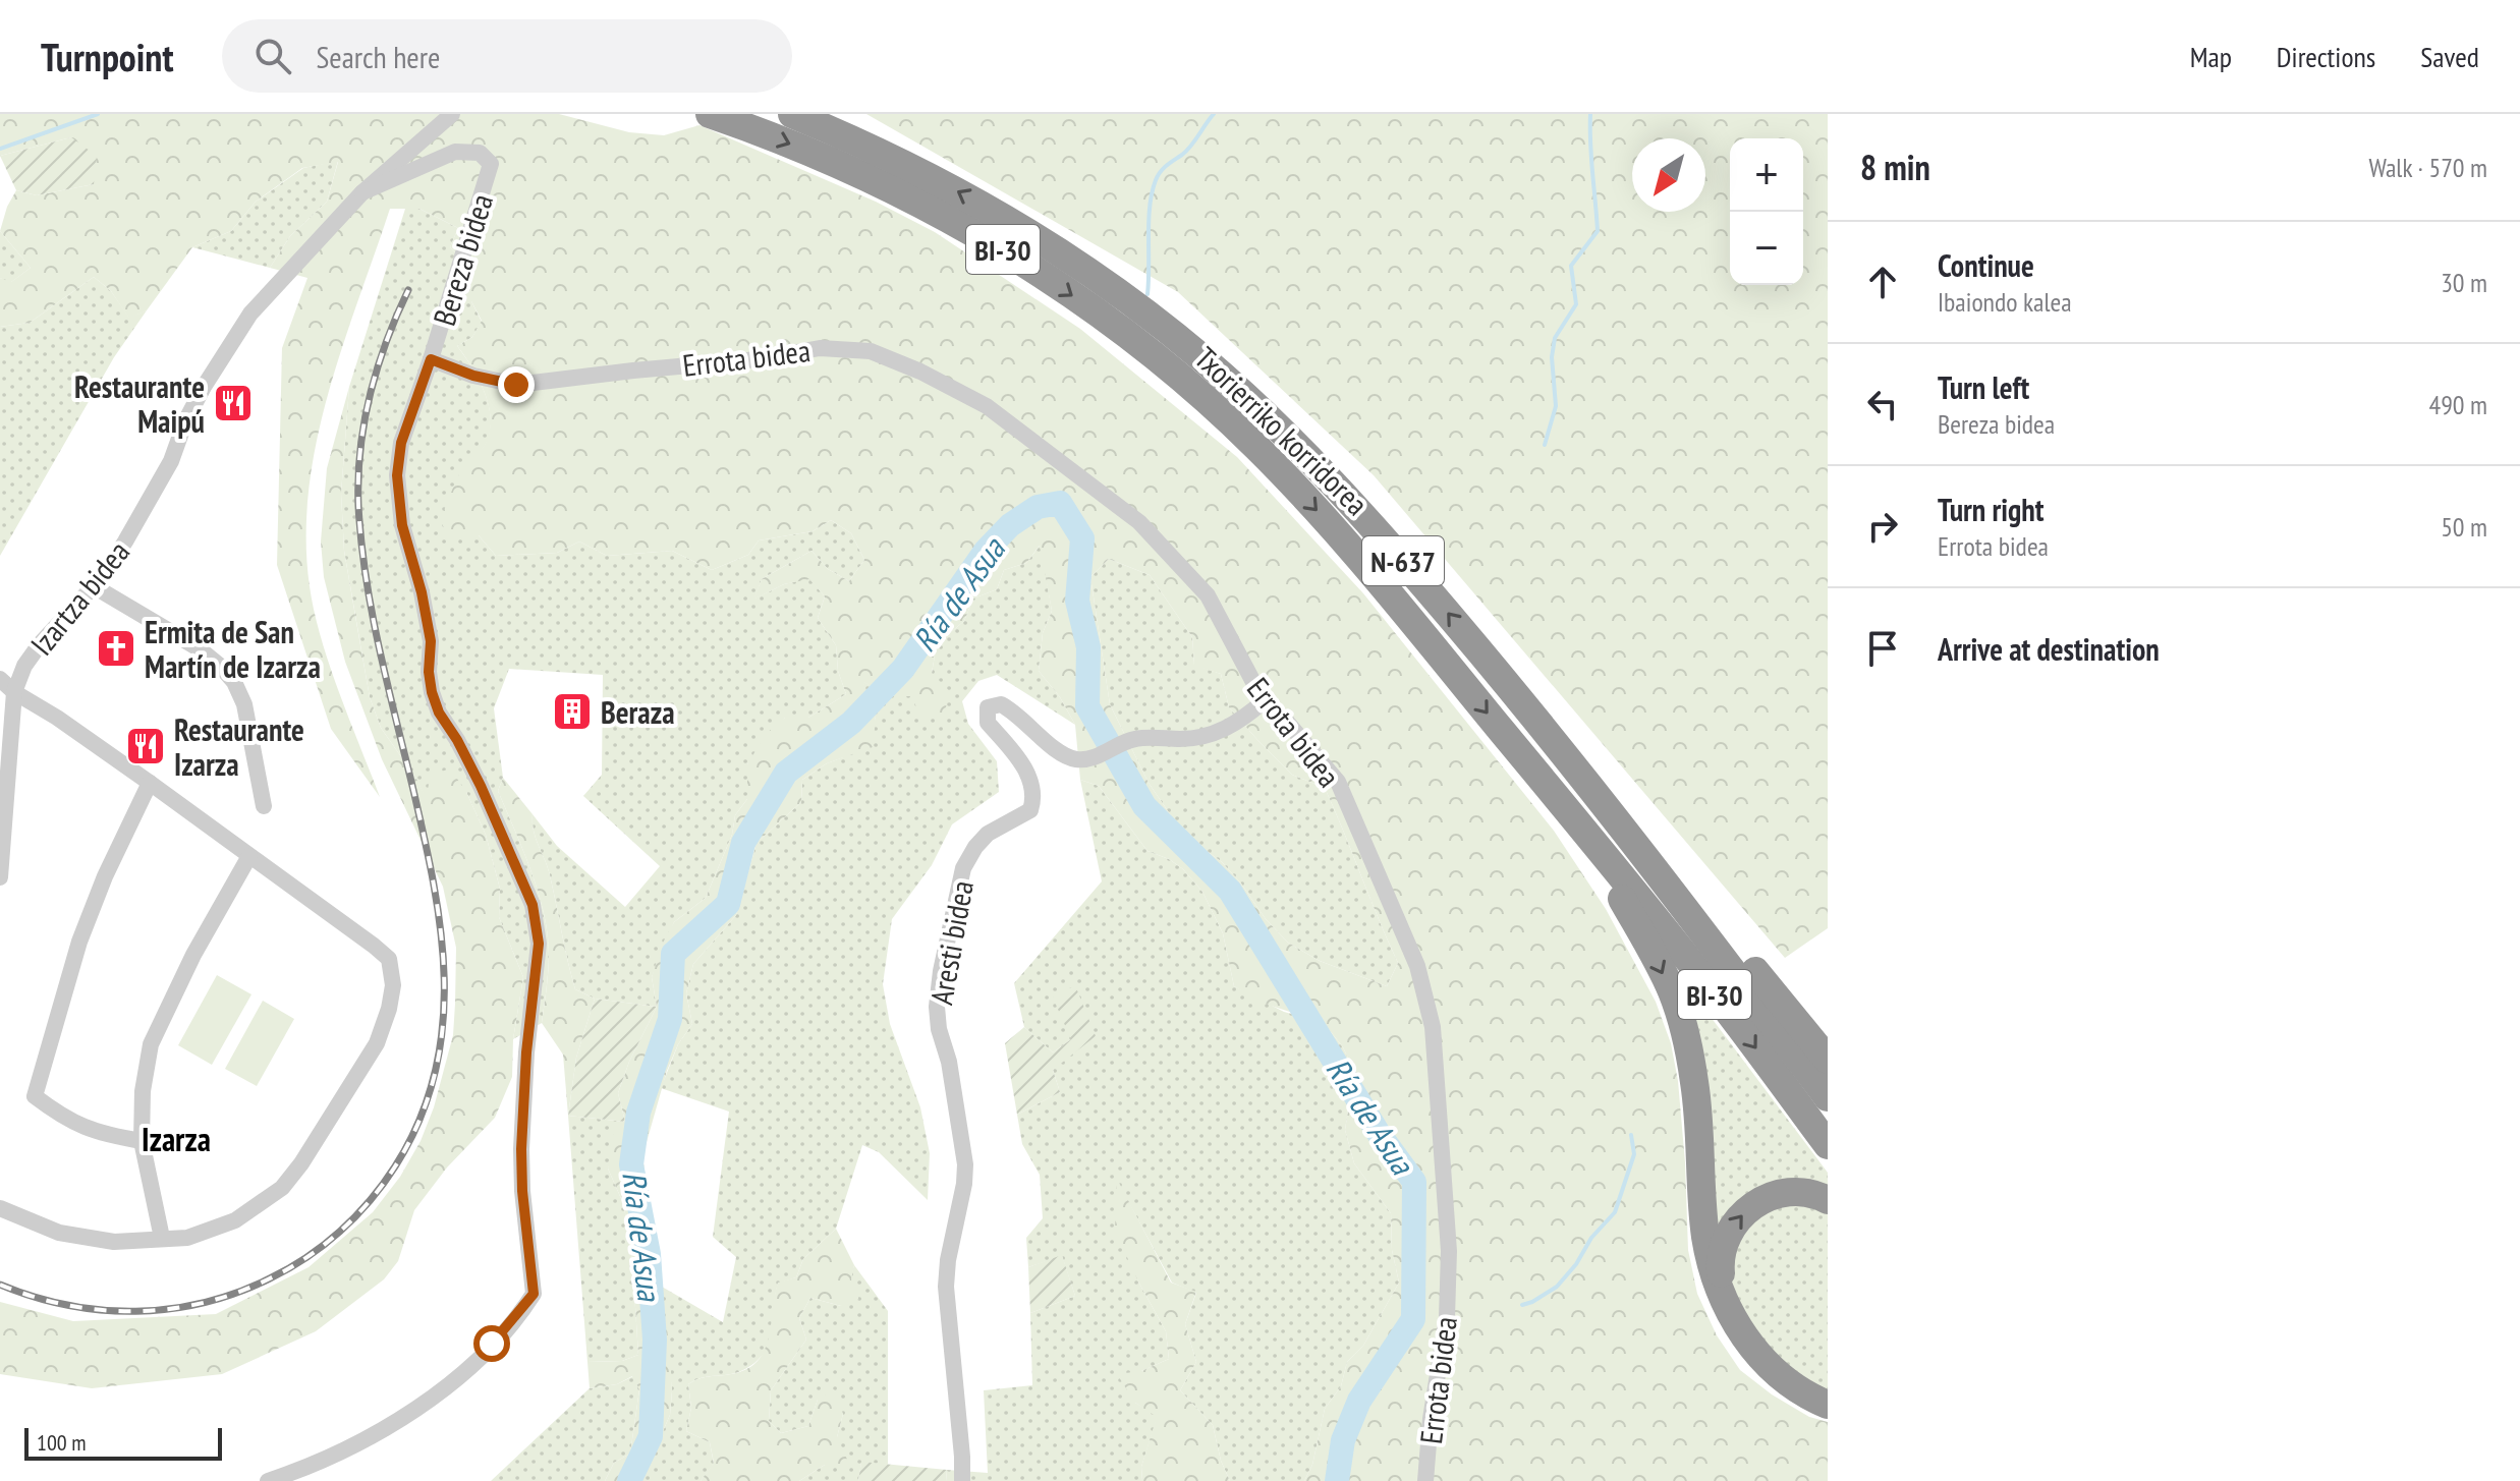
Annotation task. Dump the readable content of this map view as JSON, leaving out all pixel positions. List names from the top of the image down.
{
  "streets": {
    "highway": ["BI-30", "Txorierriko korridorea", "N-637"],
    "street": [
      "Bereza bidea",
      "Errota bidea",
      "Izartza bidea",
      "Aresti bidea"
    ]
  },
  "crossings": [
    ["Bereza bidea", "Errota bidea"],
    ["Bereza bidea", "Izartza bidea"],
    ["Errota bidea", "Aresti bidea"]
  ],
  "districts": ["Izarza"],
  "water": ["Ría de Asua"],
  "places": {
    "restaurant": ["Restaurante Maipú", "Restaurante Izarza"],
    "church": ["Ermita de San Martín de Izarza"],
    "building": ["Beraza"]
  },
  "scale_bar": "100 m",
  "north": "bottom left",
  "page": {
    "header": "Turnpoint",
    "search": "Search here",
    "nav": ["Map", "Directions", "Saved"],
    "heading": ["8 min", "Walk · 570 m"],
    "map_buttons": ["+", "−"],
    "list": [
      ["Continue", "Ibaiondo kalea", "30 m"],
      ["Turn left", "Bereza bidea", "490 m"],
      ["Turn right", "Errota bidea", "50 m"],
      "Arrive at destination"
    ],
    "scale": "100 m"
  }
}
